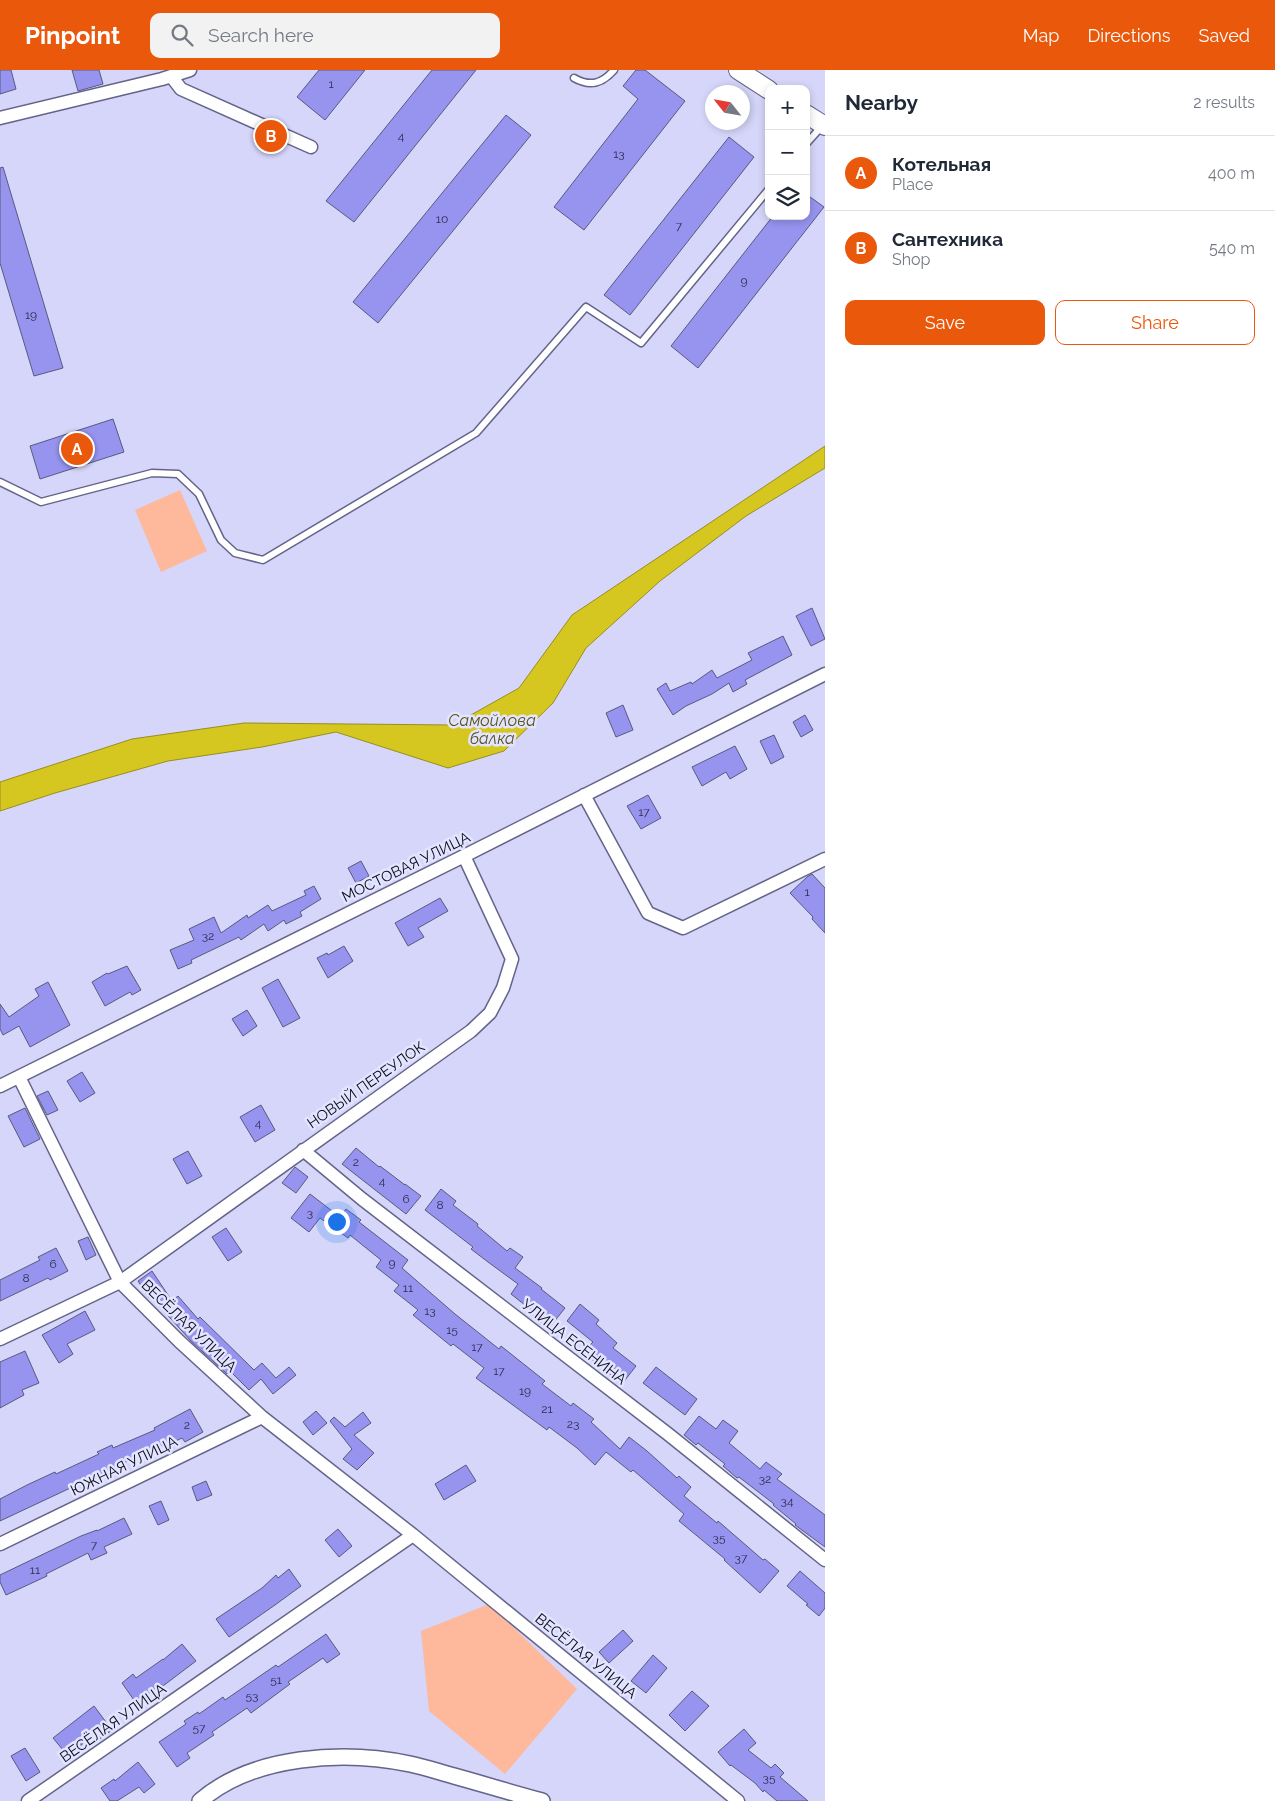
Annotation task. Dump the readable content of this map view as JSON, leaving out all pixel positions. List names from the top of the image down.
{
  "streets": {
    "street": [
      "МОСТОВАЯ УЛИЦА",
      "НОВЫЙ ПЕРЕУЛОК",
      "ВЕСЁЛАЯ УЛИЦА",
      "УЛИЦА ЕСЕНИНА",
      "ЮЖНАЯ УЛИЦА"
    ]
  },
  "crossings": [
    ["МОСТОВАЯ УЛИЦА", "НОВЫЙ ПЕРЕУЛОК"],
    ["МОСТОВАЯ УЛИЦА", "ВЕСЁЛАЯ УЛИЦА"],
    ["НОВЫЙ ПЕРЕУЛОК", "ВЕСЁЛАЯ УЛИЦА"],
    ["НОВЫЙ ПЕРЕУЛОК", "УЛИЦА ЕСЕНИНА"],
    ["ВЕСЁЛАЯ УЛИЦА", "ЮЖНАЯ УЛИЦА"]
  ],
  "water": ["Самойлова балка"],
  "house_numbers": [
    "1",
    "4",
    "13",
    "10",
    "7",
    "9",
    "19",
    "17",
    "1",
    "32",
    "4",
    "2",
    "4",
    "6",
    "8",
    "3",
    "9",
    "6",
    "8",
    "11",
    "13",
    "15",
    "17",
    "17",
    "19",
    "21",
    "23",
    "2",
    "32",
    "34",
    "35",
    "7",
    "37",
    "11",
    "51",
    "53",
    "57",
    "35"
  ],
  "north": "top left",
  "page": {
    "header": "Pinpoint",
    "search": "Search here",
    "nav": ["Map", "Directions", "Saved"],
    "heading": ["Nearby", "2 results"],
    "map_buttons": ["+", "−"],
    "pins": ["B", "A"],
    "list": [
      {
        "mark": "A",
        "name": "Котельная",
        "note": "Place",
        "value": "400 m"
      },
      {
        "mark": "B",
        "name": "Сантехника",
        "note": "Shop",
        "value": "540 m"
      }
    ],
    "buttons": ["Save", "Share"]
  }
}
